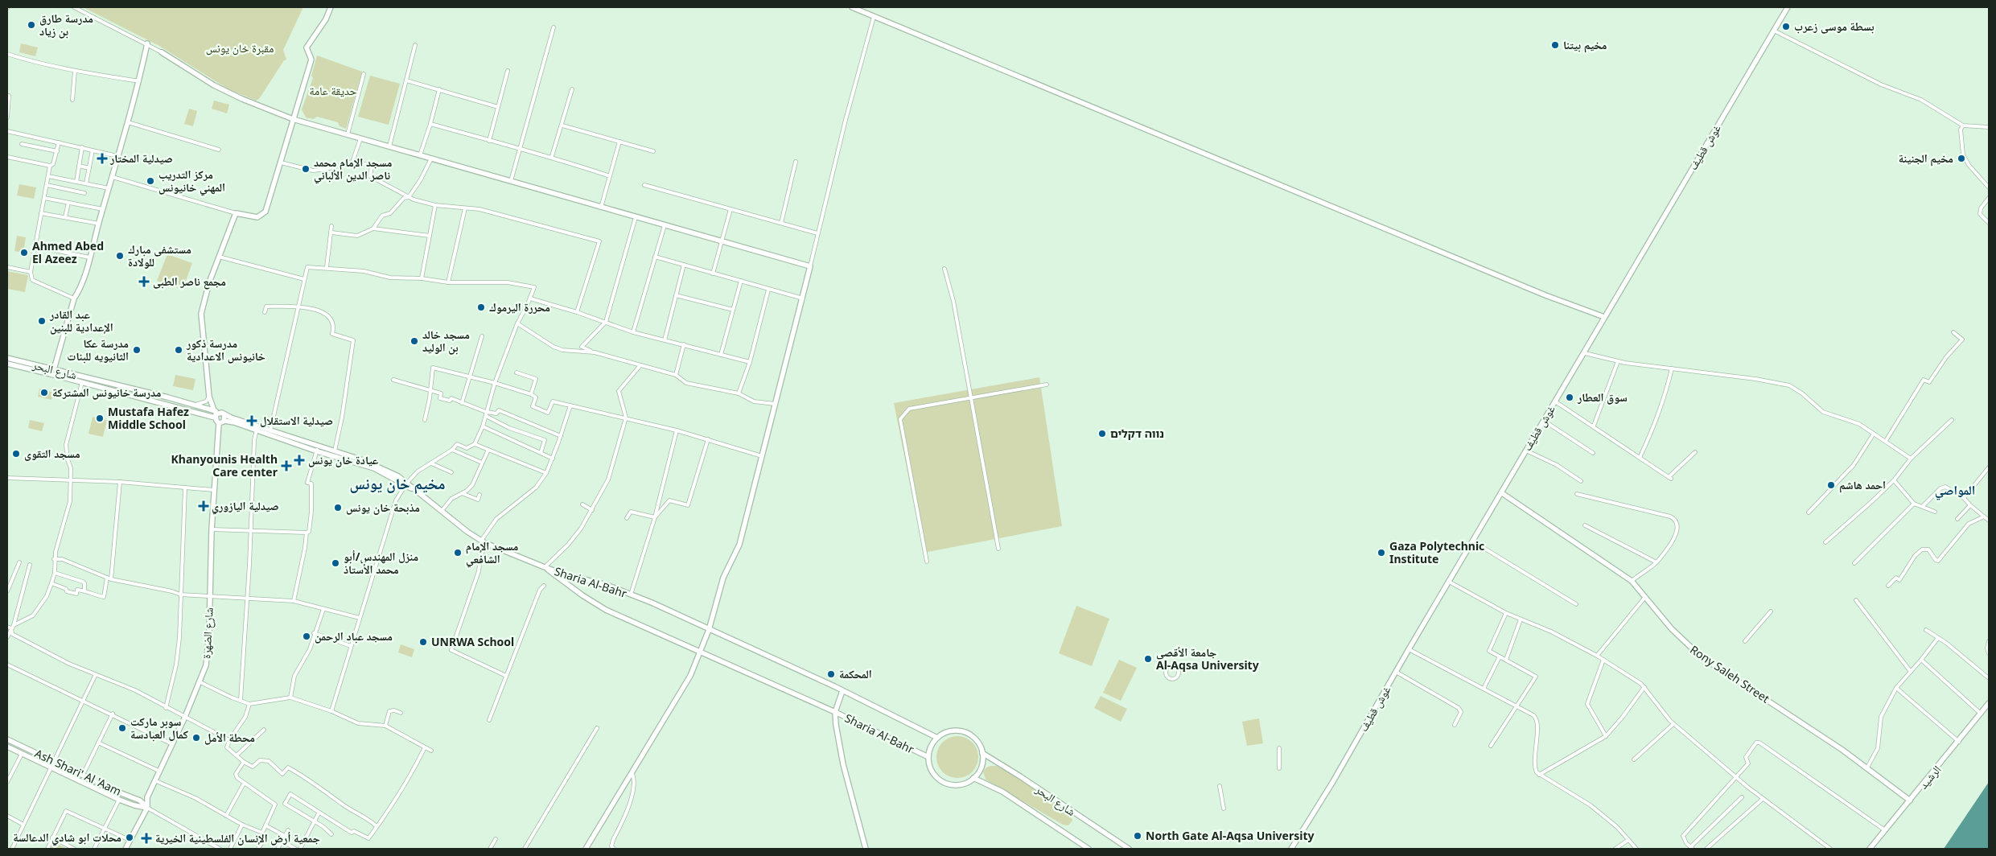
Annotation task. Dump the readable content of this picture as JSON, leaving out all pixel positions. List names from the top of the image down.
{
  "streets": {
    "street": [
      "غوش قطيف",
      "شارع البحر",
      "Sharia Al-Bahr",
      "شارع الضهرة",
      "Rony Saleh Street",
      "Ash Shari' Al 'Aam",
      "الرشيد"
    ]
  },
  "crossings": [
    ["غوش قطيف", "Rony Saleh Street"],
    ["شارع البحر", "Sharia Al-Bahr"],
    ["شارع الضهرة", "Ash Shari' Al 'Aam"],
    ["Rony Saleh Street", "الرشيد"]
  ],
  "districts": ["مخيم خان يونس", "المواصي"],
  "parks": ["مقبرة خان يونس", "حديقة عامة"],
  "places": {
    "other": [
      "مدرسة طارق بن زياد",
      "بسطة موسى زعرب",
      "مخيم بيتنا",
      "مخيم الجنينة",
      "مسجد الإمام محمد ناصر الدين الألباني",
      "مركز التدريب المهني خانيونس",
      "Ahmed Abed El Azeez",
      "مستشفى مبارك للولادة",
      "محررة اليرموك",
      "عبد القادر الإعدادية للبنين",
      "مسجد خالد بن الوليد",
      "مدرسة عكا الثانيويه للبنات",
      "مدرسة ذكور خانيونس الاعدادية",
      "مدرسة خانيونس المشتركة",
      "سوق العطار",
      "Mustafa Hafez Middle School",
      "נווה דקלים",
      "مسجد التقوى",
      "احمد هاشم",
      "مذبحة خان يونس",
      "مسجد الإمام الشافعي",
      "Gaza Polytechnic Institute",
      "منزل المهندس/أبو محمد الأستاذ",
      "مسجد عباد الرحمن",
      "UNRWA School",
      "جامعة الأقصى Al-Aqsa University",
      "المحكمة",
      "سوبر ماركت كمال العبادسة",
      "محطة الأمل",
      "North Gate Al-Aqsa University",
      "محلات ابو شادي الدعالسة"
    ],
    "health": [
      "صيدلية المختار",
      "مجمع ناصر الطبى",
      "صيدلية الاستقلال",
      "عيادة خان يونس",
      "Khanyounis Health Care center",
      "صيدلية اليازوري",
      "جمعية أرض الإنسان الفلسطينية الخيرية"
    ]
  }
}
